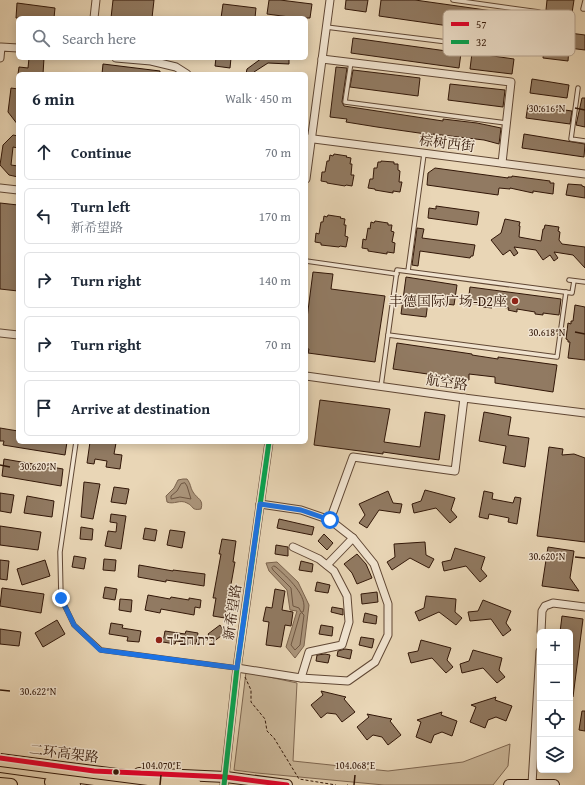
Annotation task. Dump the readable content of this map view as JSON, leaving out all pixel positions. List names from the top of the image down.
{
  "streets": {
    "highway": ["二环高架路"],
    "street": ["棕树西街", "航空路", "新希望路"]
  },
  "places": ["丰德国际广场-D2座", "בית חב\"ד"],
  "lines": ["transit line 32", "transit line 57"],
  "legend": ["57", "32"],
  "page": {
    "search": "Search here",
    "heading": ["6 min", "Walk · 450 m"],
    "list": [
      ["Continue", "70 m"],
      ["Turn left", "新希望路", "170 m"],
      ["Turn right", "140 m"],
      ["Turn right", "70 m"],
      "Arrive at destination"
    ],
    "map_buttons": ["+", "−"]
  },
  "coordinates": [
    "30.616°N",
    "30.618°N",
    "30.620°N",
    "30.622°N",
    "104.070°E",
    "104.068°E"
  ]
}
